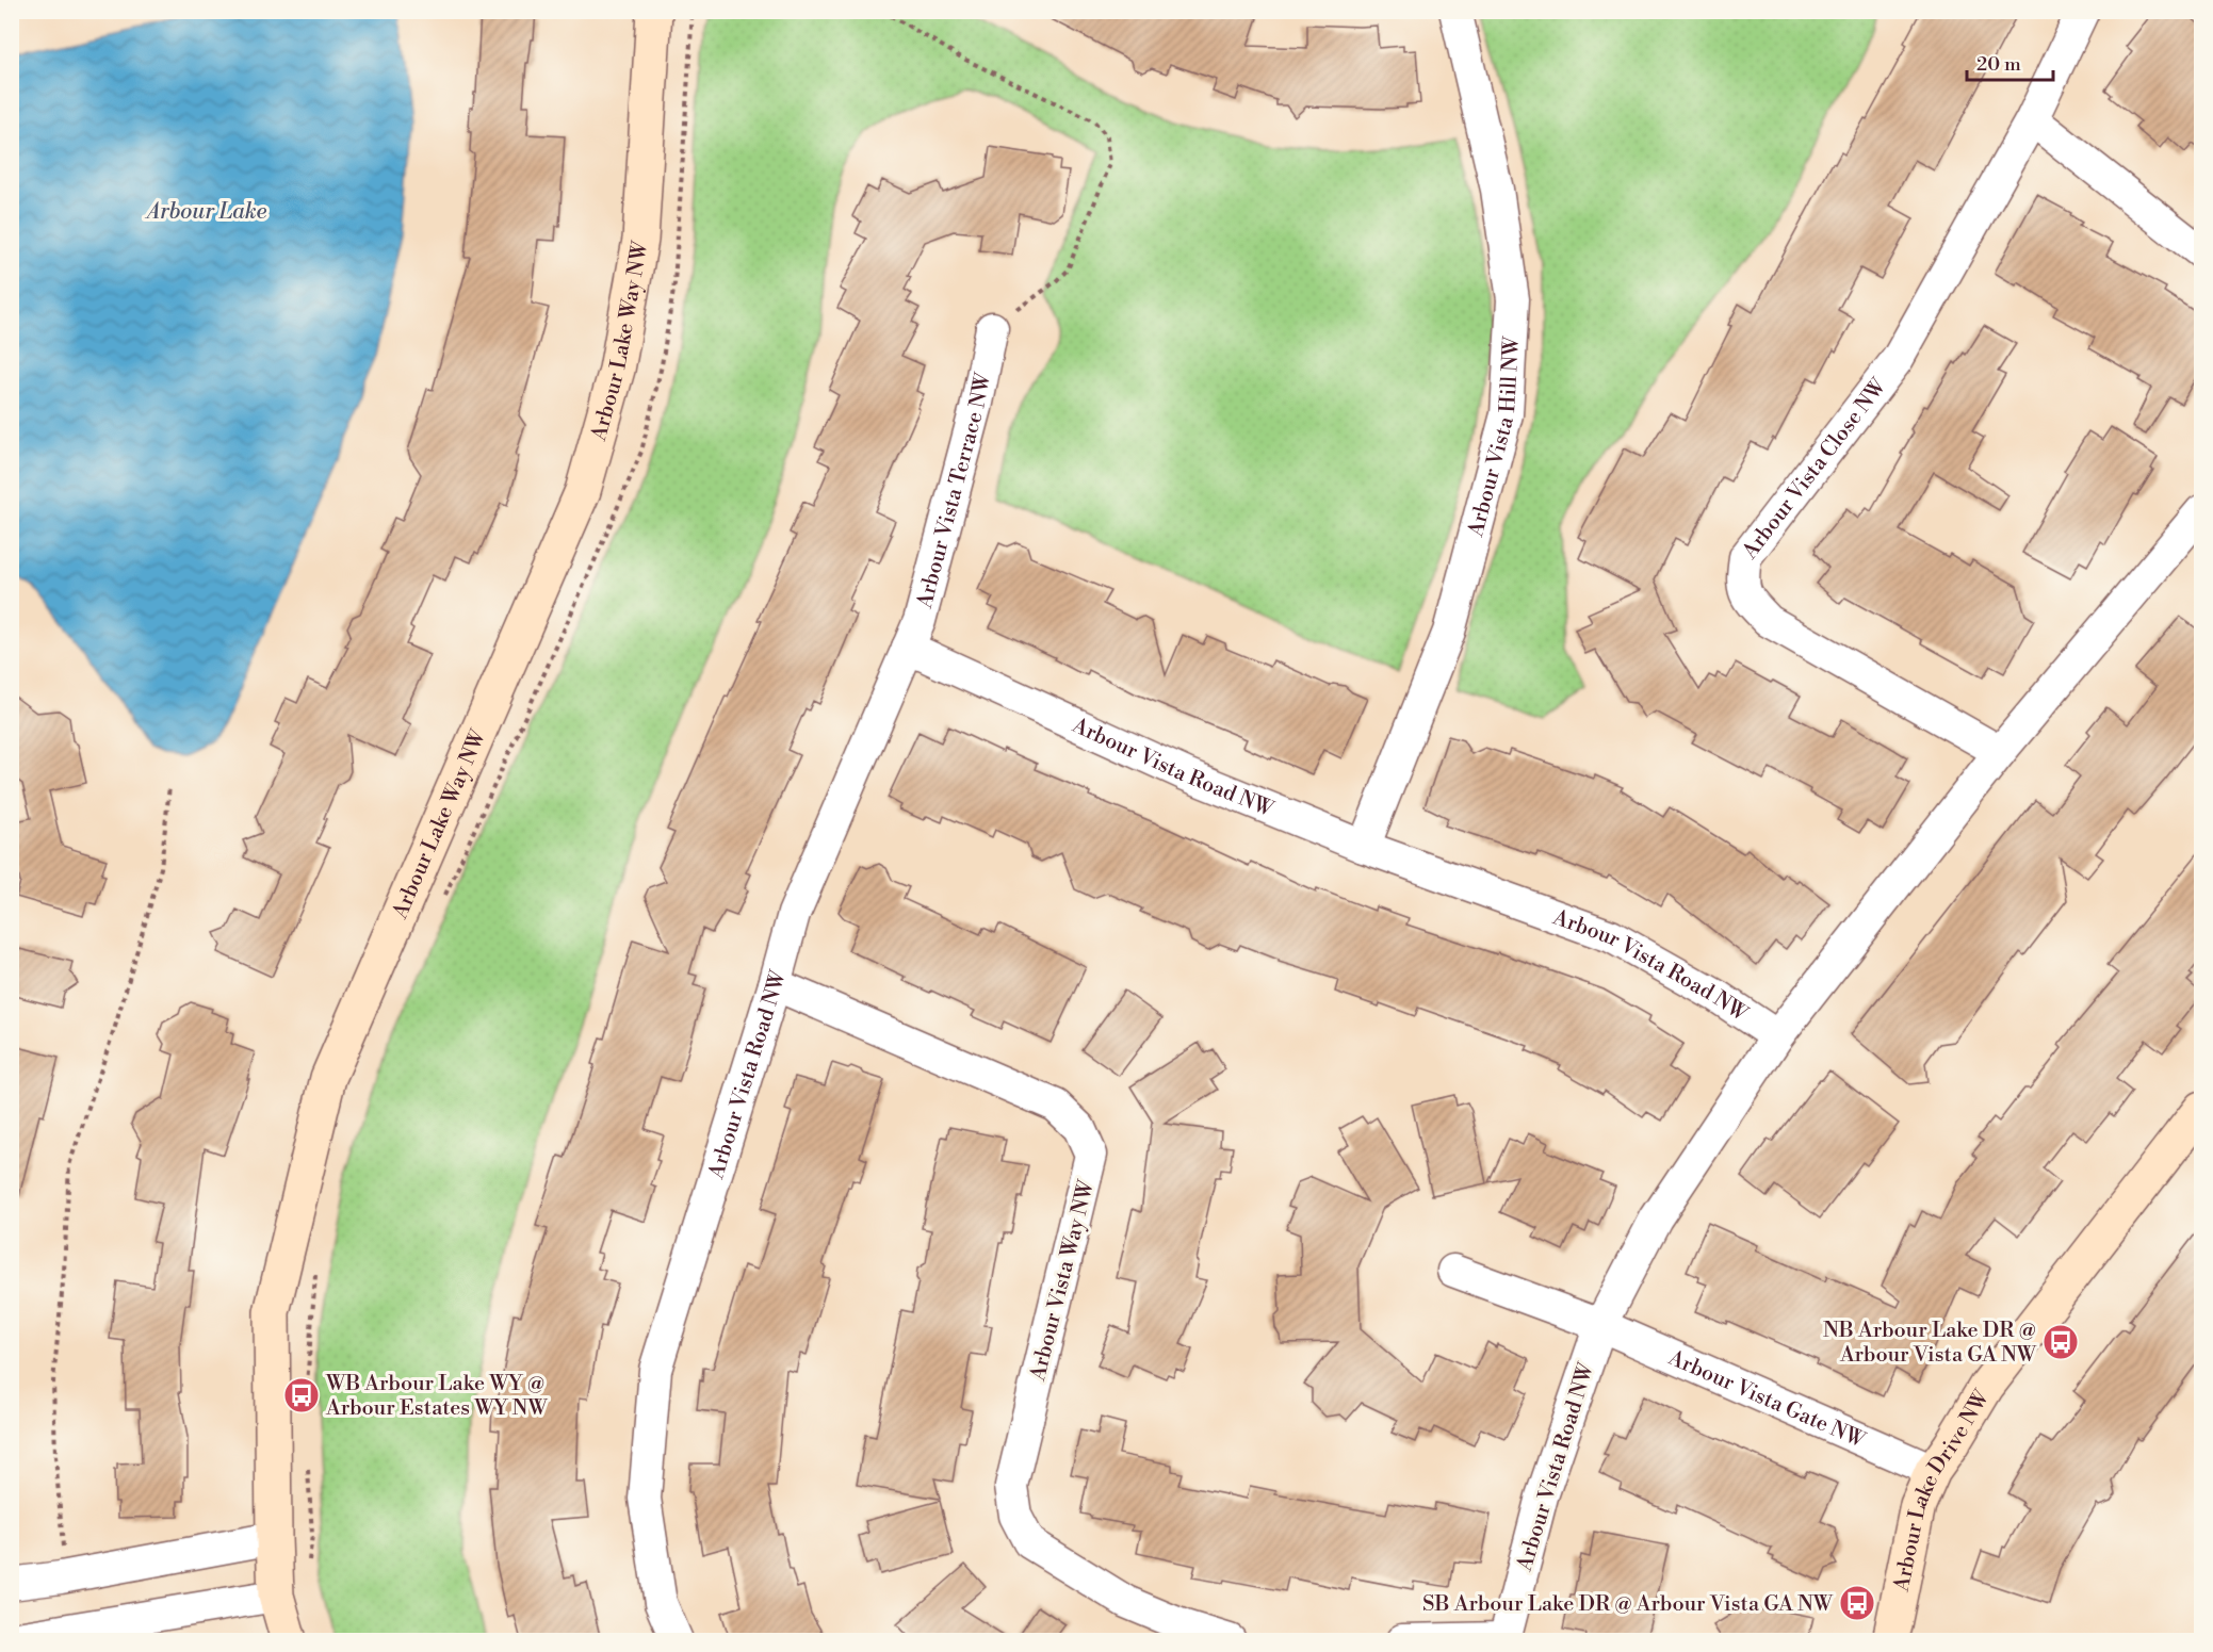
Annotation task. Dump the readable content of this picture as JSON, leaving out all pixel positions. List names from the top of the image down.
{
  "streets": {
    "street": [
      "Arbour Lake Way NW",
      "Arbour Vista Hill NW",
      "Arbour Vista Close NW",
      "Arbour Vista Terrace NW",
      "Arbour Vista Road NW",
      "Arbour Vista Way NW",
      "Arbour Vista Gate NW",
      "Arbour Lake Drive NW"
    ]
  },
  "crossings": [
    ["Arbour Vista Hill NW", "Arbour Vista Road NW"],
    ["Arbour Vista Terrace NW", "Arbour Vista Road NW"],
    ["Arbour Vista Road NW", "Arbour Vista Way NW"],
    ["Arbour Vista Road NW", "Arbour Vista Gate NW"],
    ["Arbour Vista Gate NW", "Arbour Lake Drive NW"]
  ],
  "water": ["Arbour Lake"],
  "places": {
    "bus stop": ["NB Arbour Lake DR @ Arbour Vista GA NW", "WB Arbour Lake WY @ Arbour Estates WY NW", "SB Arbour Lake DR @ Arbour Vista GA NW"]
  },
  "scale_bar": "20 m"
}
